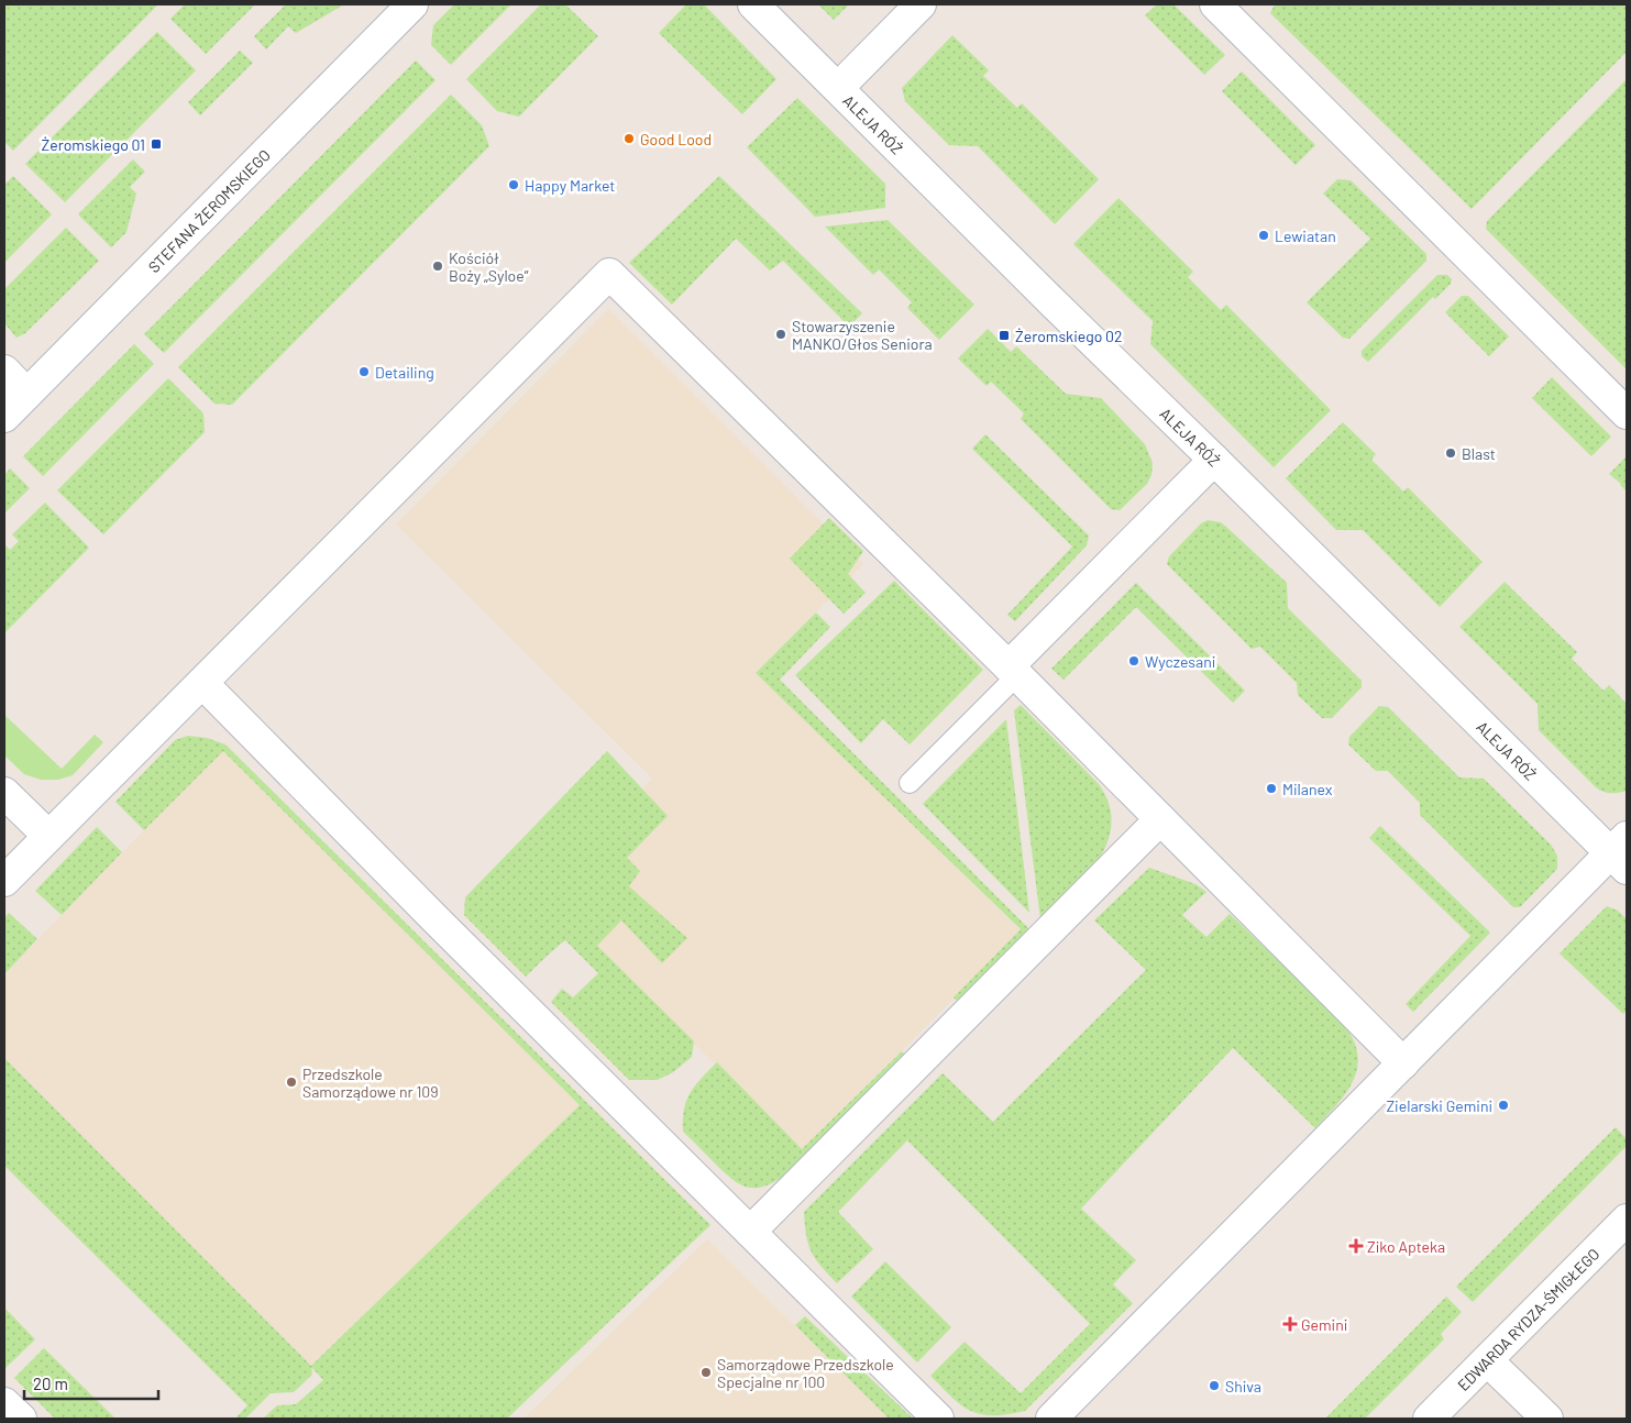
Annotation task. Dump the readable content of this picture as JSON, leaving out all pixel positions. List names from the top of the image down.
{
  "streets": {
    "street": ["ALEJA RÓŻ", "STEFANA ŻEROMSKIEGO", "EDWARDA RYDZA-ŚMIGŁEGO"]
  },
  "places": {
    "other": [
      "Good Lood",
      "Happy Market",
      "Lewiatan",
      "Kościół Boży „Syloe”",
      "Stowarzyszenie MANKO/Głos Seniora",
      "Detailing",
      "Blast",
      "Wyczesani",
      "Milanex",
      "Przedszkole Samorządowe nr 109",
      "Zielarski Gemini",
      "Samorządowe Przedszkole Specjalne nr 100",
      "Shiva"
    ],
    "transit": ["Żeromskiego 01", "Żeromskiego 02"],
    "health": ["Ziko Apteka", "Gemini"]
  },
  "scale_bar": "20 m"
}
